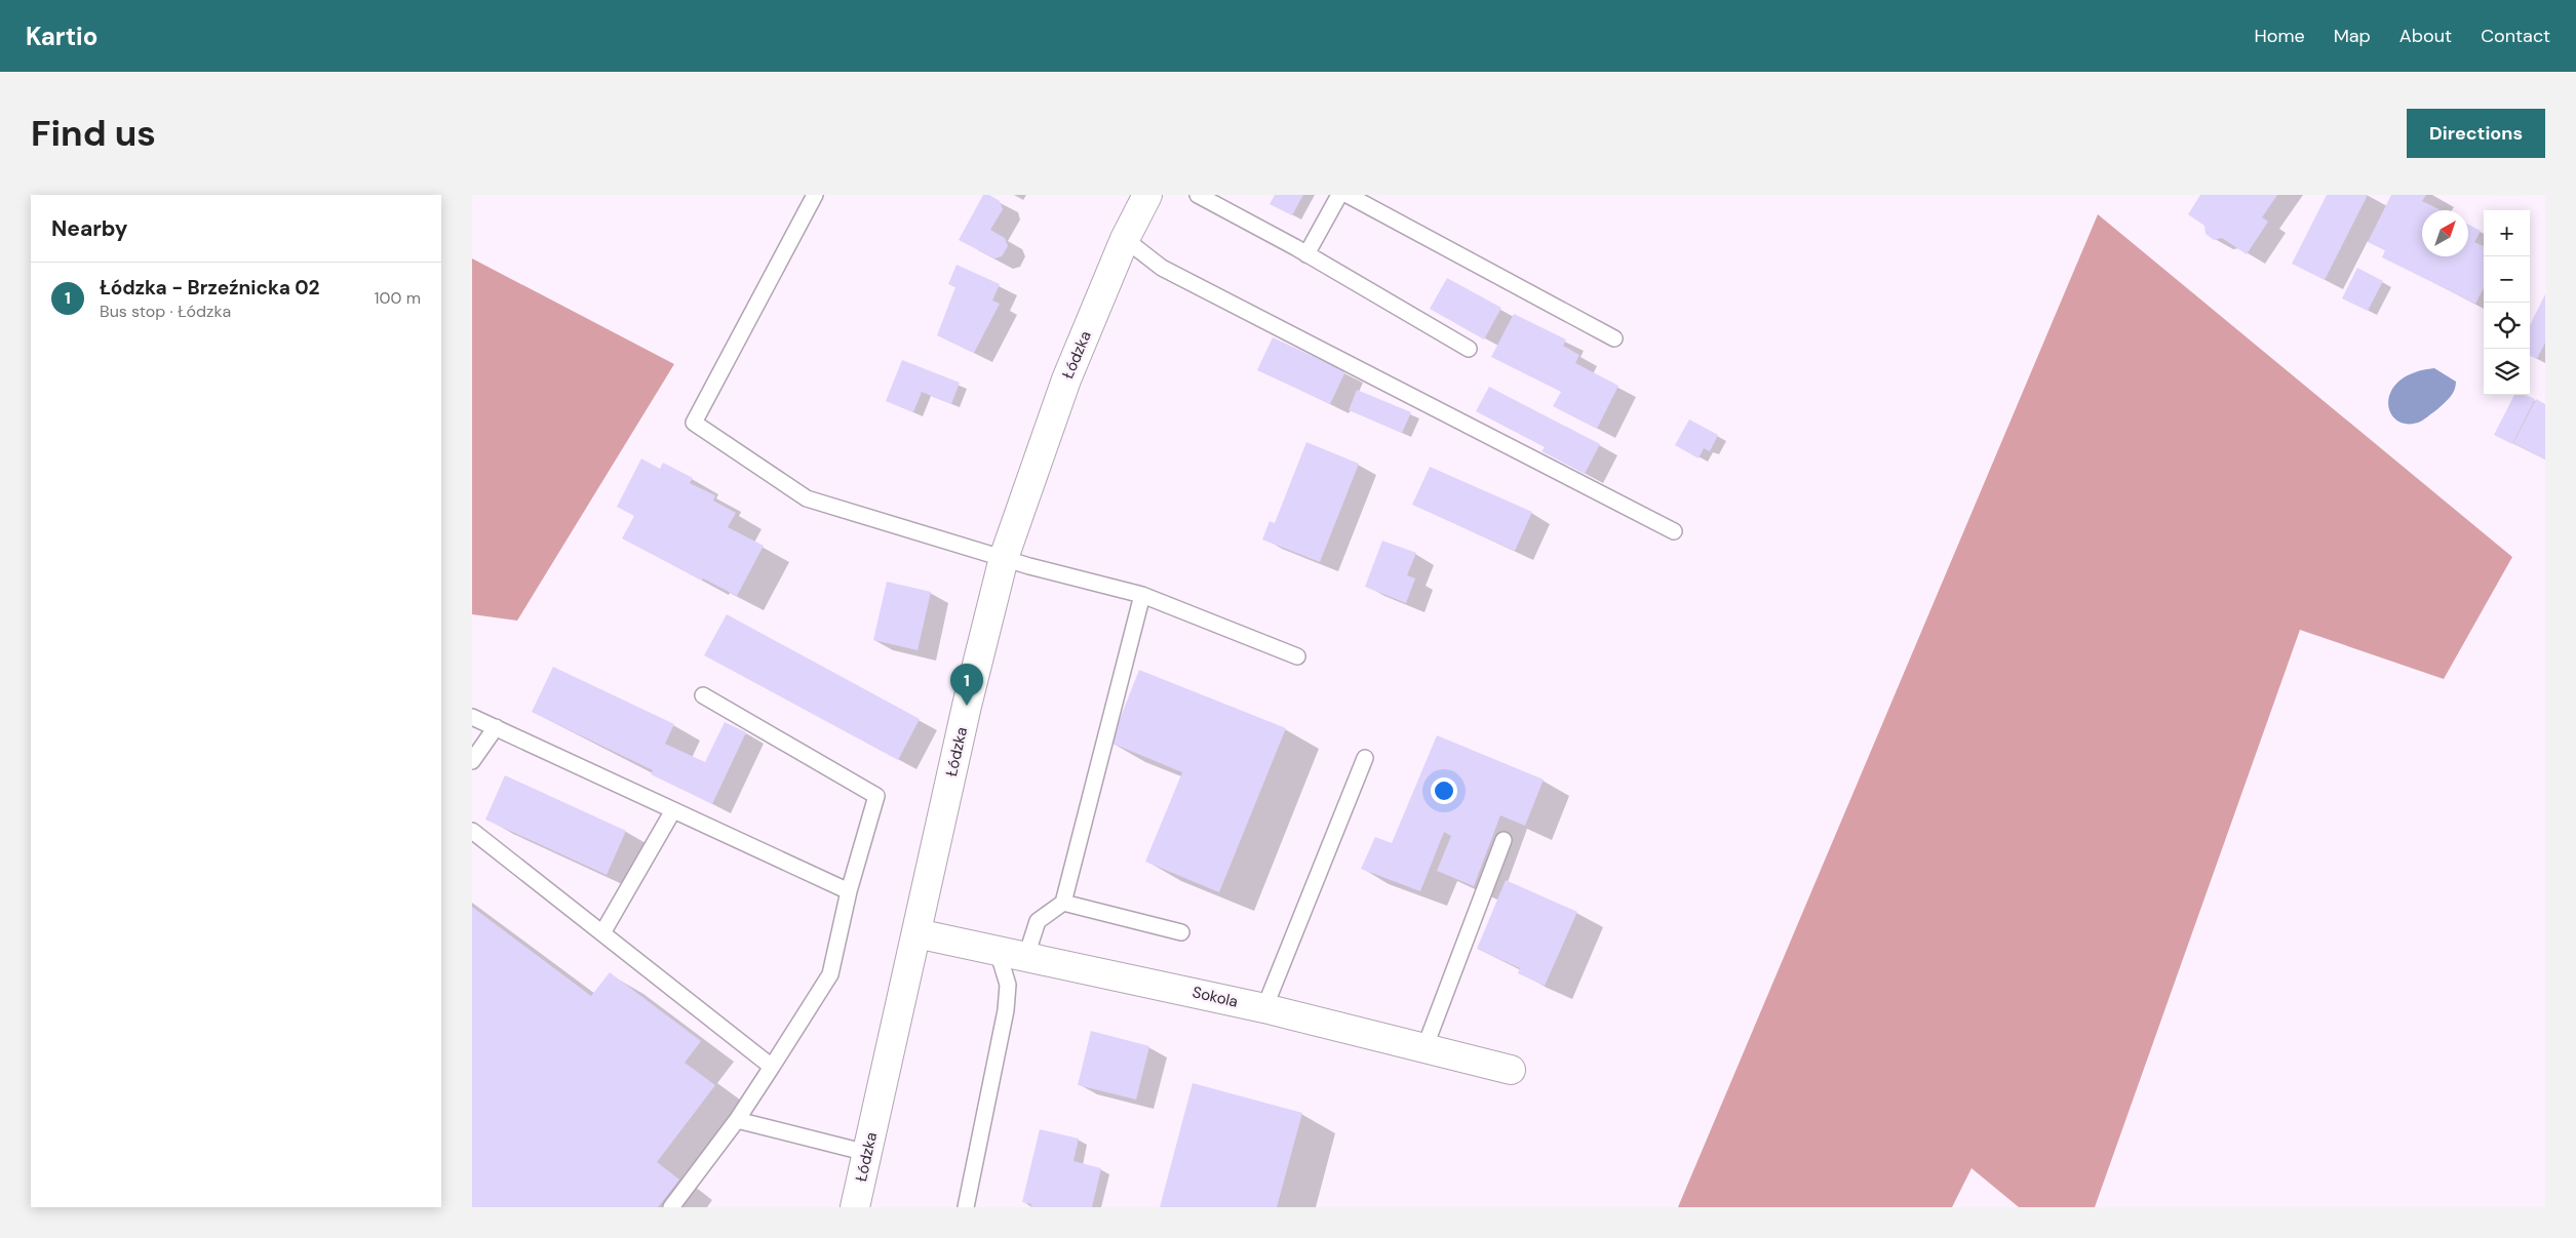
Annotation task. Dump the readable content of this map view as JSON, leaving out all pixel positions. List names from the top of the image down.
{
  "streets": {
    "main road": ["Łódzka", "Sokola"]
  },
  "crossings": [
    ["Łódzka", "Sokola"]
  ],
  "north": "top right",
  "page": {
    "header": "Kartio",
    "nav": [
      "Home",
      "Map",
      "About",
      "Contact"
    ],
    "buttons": "Directions",
    "title": "Find us",
    "heading": "Nearby",
    "map_buttons": ["+", "−"],
    "list": [
      {
        "mark": "1",
        "name": "Łódzka - Brzeźnicka 02",
        "note": "Bus stop · Łódzka",
        "value": "100 m"
      }
    ],
    "pins": "1"
  }
}
